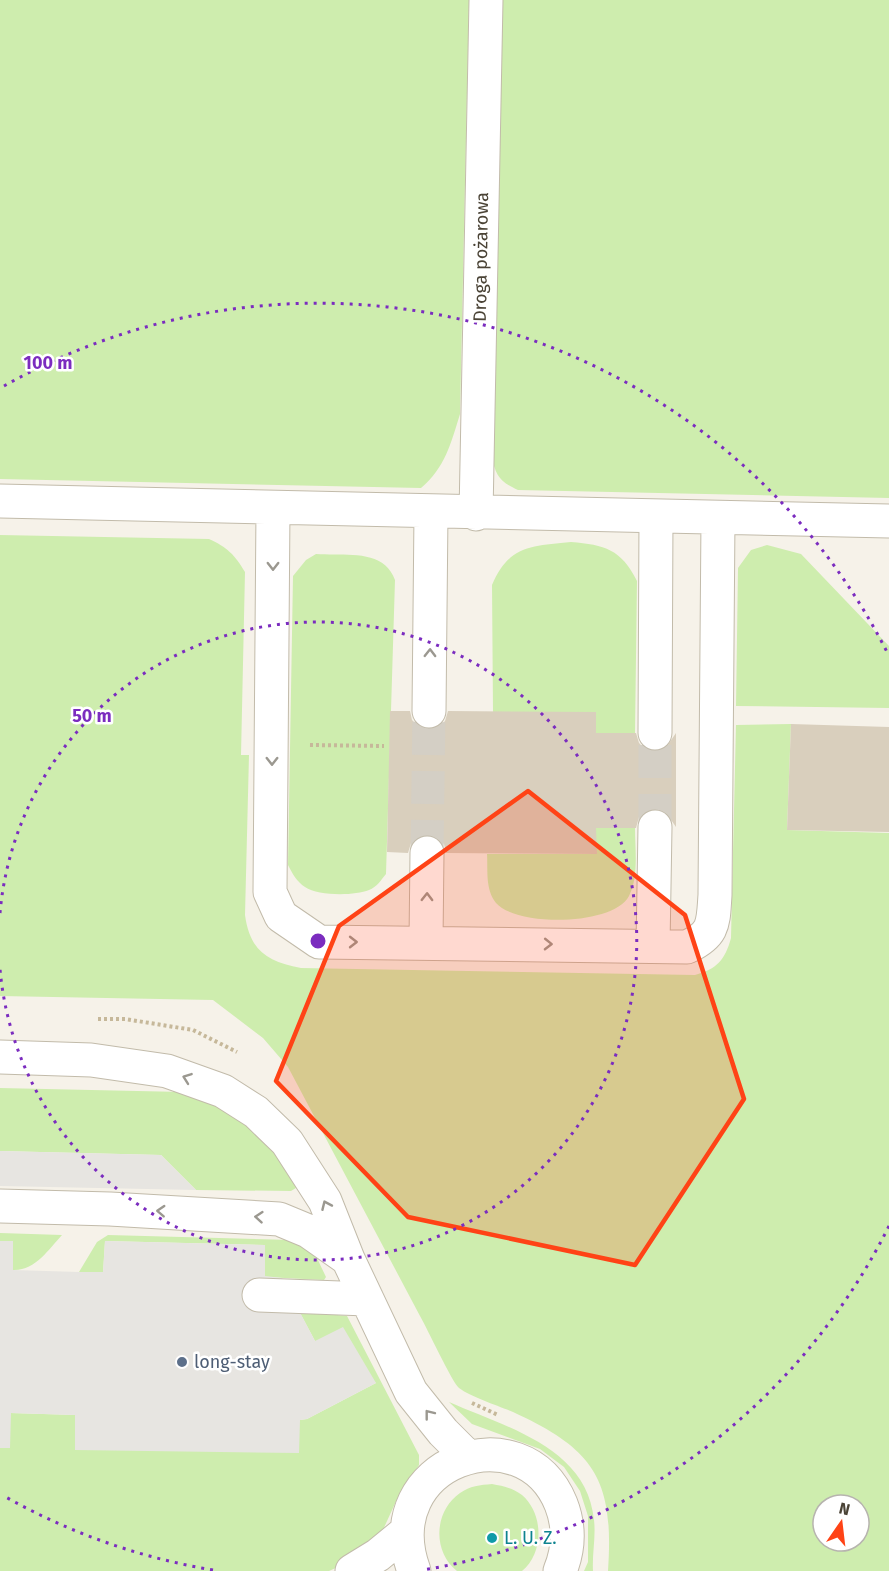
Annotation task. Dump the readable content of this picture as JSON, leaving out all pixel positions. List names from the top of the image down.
{
  "streets": {
    "lane": ["Droga pożarowa"]
  },
  "places": ["long-stay", "L. U. Z."],
  "north": "top",
  "rings": ["100 m", "50 m"]
}
